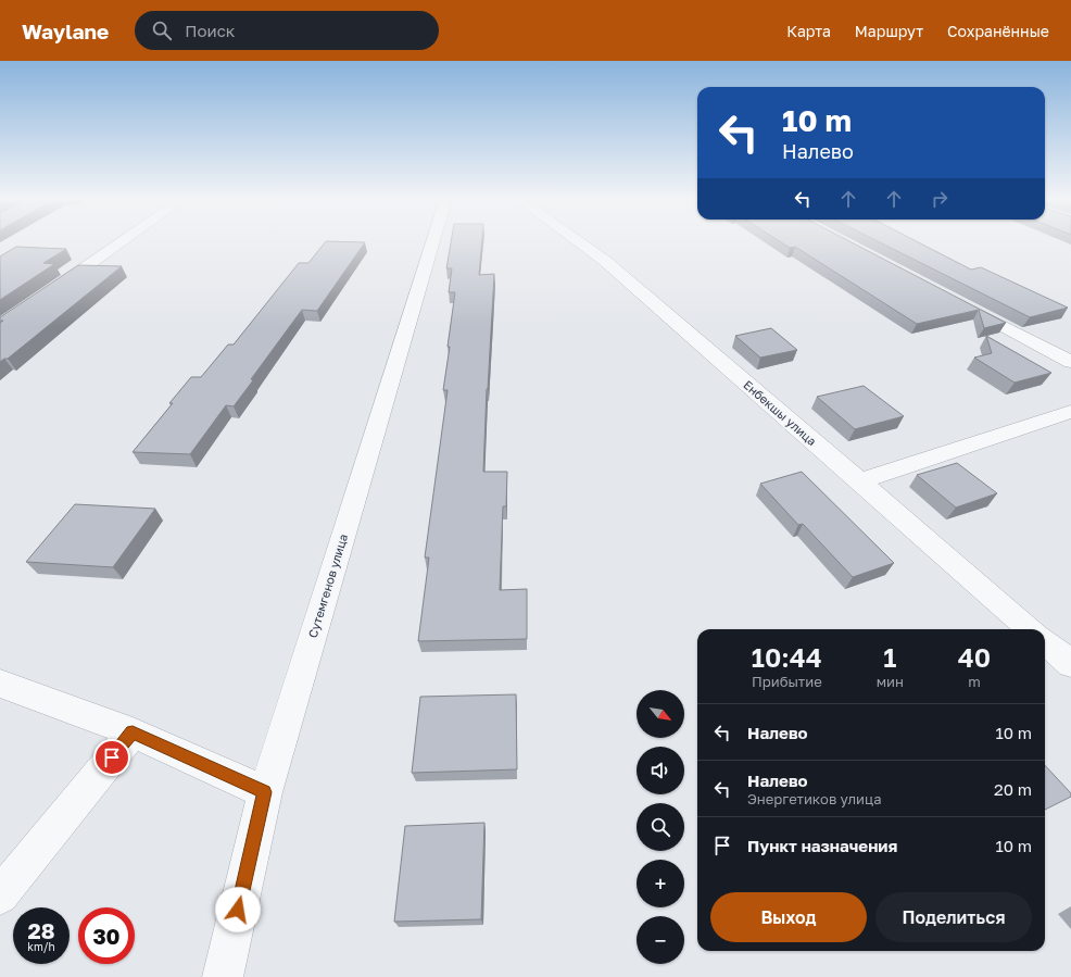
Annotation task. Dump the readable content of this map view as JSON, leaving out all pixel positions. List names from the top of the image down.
{
  "streets": {
    "street": ["Енбекшы улица", "Сутемгенов улица"]
  },
  "north": "bottom right",
  "page": {
    "header": "Waylane",
    "search": "Поиск",
    "nav": ["Карта", "Маршрут", "Сохранённые"],
    "turn": ["10 m", "Налево"],
    "eta": [
      "10:44",
      "Прибытие",
      "1",
      "мин",
      "40",
      "m"
    ],
    "map_buttons": ["+", "−"],
    "list": [
      {
        "name": "Налево",
        "value": "10 m"
      },
      {
        "name": "Налево",
        "note": "Энергетиков улица",
        "value": "20 m"
      },
      {
        "name": "Пункт назначения",
        "value": "10 m"
      }
    ],
    "buttons": ["Выход", "Поделиться"],
    "speed": "28 km/h",
    "limit": "30"
  }
}
